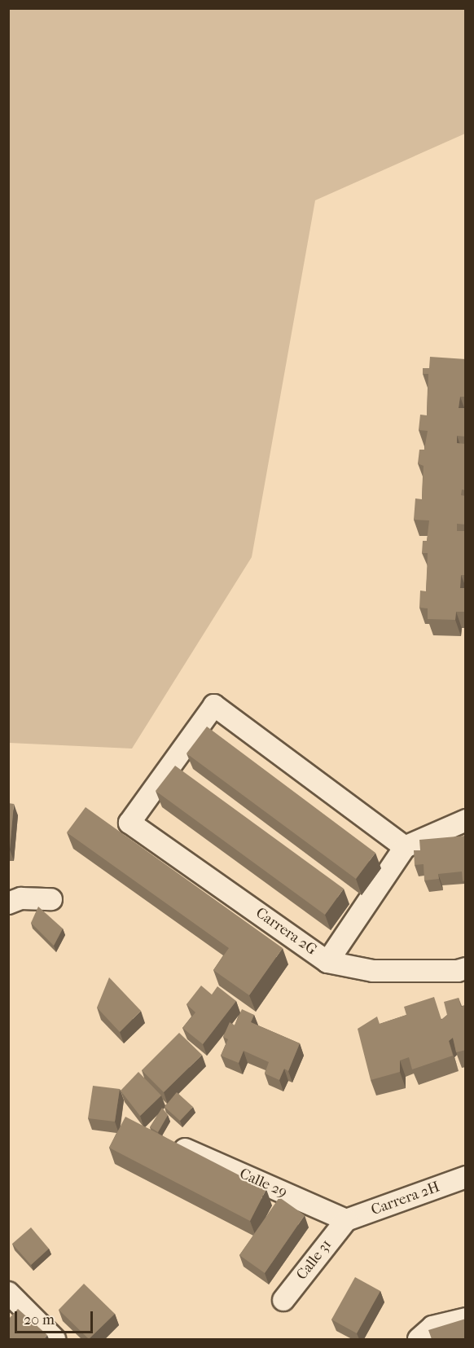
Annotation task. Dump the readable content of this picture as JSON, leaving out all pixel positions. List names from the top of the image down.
{
  "streets": {
    "street": [
      "Carrera 2G",
      "Calle 29",
      "Carrera 2H",
      "Calle 31"
    ]
  },
  "crossings": [
    ["Calle 29", "Carrera 2H"],
    ["Calle 29", "Calle 31"],
    ["Carrera 2H", "Calle 31"]
  ],
  "scale_bar": "20 m"
}
